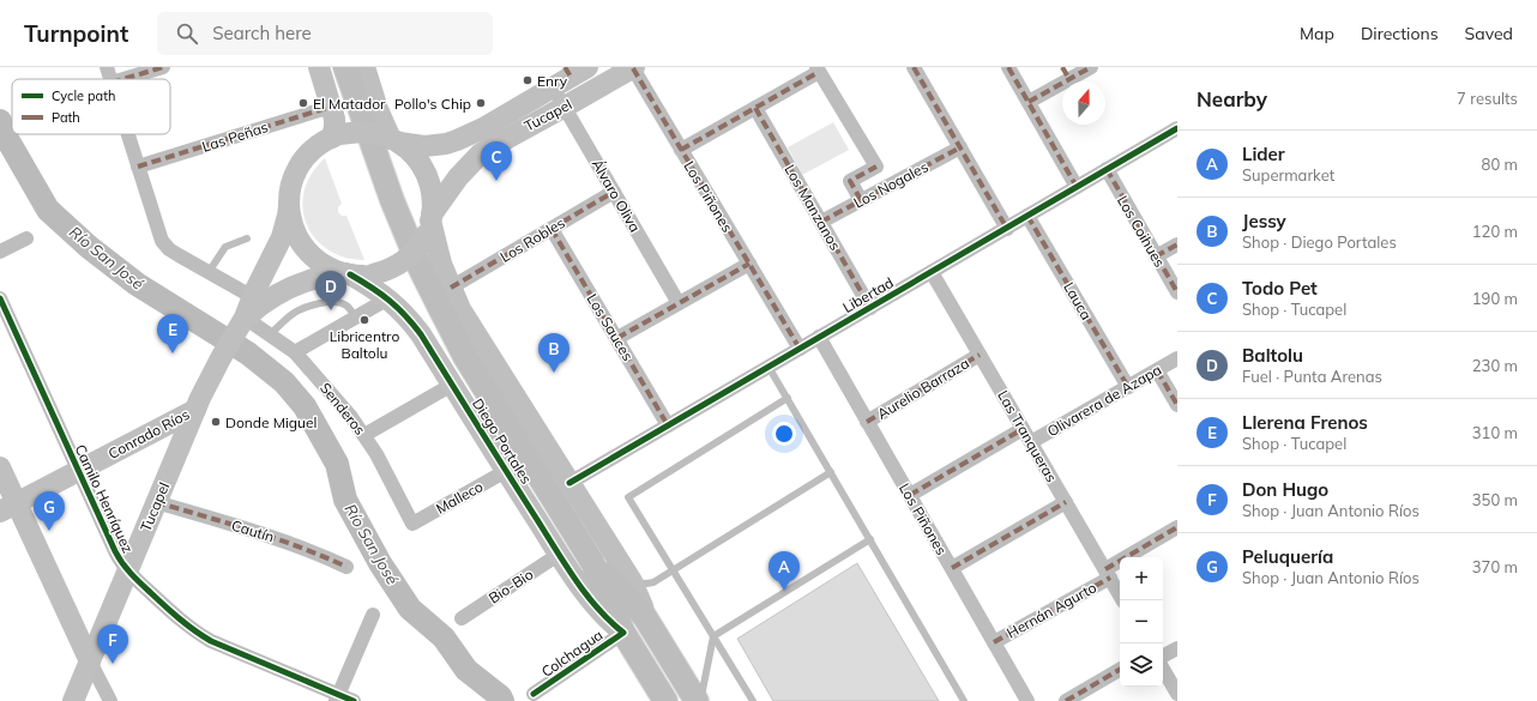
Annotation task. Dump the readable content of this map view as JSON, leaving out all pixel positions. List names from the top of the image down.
{
  "streets": {
    "main road": ["Tucapel", "Conrado Ríos", "Diego Portales"],
    "street": [
      "Las Peñas",
      "Los Nogales",
      "Álvaro Oliva",
      "Los Piñones",
      "Los Manzanos",
      "Los Coihues",
      "Los Robles",
      "Libertad",
      "Lauca",
      "Los Sauces",
      "Aurelio Barraza",
      "Olivarera de Azapa",
      "Senderos",
      "Las Tranqueras",
      "Malleco",
      "Camilo Henríquez",
      "Cautín",
      "Bio-Bio",
      "Hernán Agurto",
      "Colchagua"
    ]
  },
  "crossings": [
    ["Tucapel", "Álvaro Oliva"],
    ["Tucapel", "Los Piñones"],
    ["Tucapel", "Senderos"],
    ["Tucapel", "Conrado Ríos"],
    ["Tucapel", "Diego Portales"],
    ["Tucapel", "Camilo Henríquez"],
    ["Tucapel", "Cautín"],
    ["Los Nogales", "Los Manzanos"],
    ["Álvaro Oliva", "Los Robles"],
    ["Los Piñones", "Libertad"],
    ["Los Piñones", "Aurelio Barraza"],
    ["Los Piñones", "Hernán Agurto"],
    ["Los Manzanos", "Libertad"],
    ["Los Coihues", "Libertad"],
    ["Los Robles", "Los Sauces"],
    ["Los Robles", "Diego Portales"],
    ["Libertad", "Lauca"],
    ["Libertad", "Los Sauces"],
    ["Libertad", "Las Tranqueras"],
    ["Libertad", "Diego Portales"],
    ["Lauca", "Olivarera de Azapa"],
    ["Aurelio Barraza", "Las Tranqueras"],
    ["Olivarera de Azapa", "Las Tranqueras"],
    ["Senderos", "Malleco"],
    ["Conrado Ríos", "Camilo Henríquez"],
    ["Las Tranqueras", "Hernán Agurto"],
    ["Diego Portales", "Malleco"],
    ["Diego Portales", "Bio-Bio"],
    ["Diego Portales", "Colchagua"]
  ],
  "water": ["Río San José"],
  "places": [
    "Enry",
    "El Matador",
    "Pollo's Chip",
    "Libricentro Baltolu",
    "Donde Miguel"
  ],
  "legend": ["Cycle path", "Path"],
  "north": "top",
  "page": {
    "header": "Turnpoint",
    "search": "Search here",
    "nav": ["Map", "Directions", "Saved"],
    "heading": ["Nearby", "7 results"],
    "list": [
      {
        "mark": "A",
        "name": "Lider",
        "note": "Supermarket",
        "value": "80 m"
      },
      {
        "mark": "B",
        "name": "Jessy",
        "note": "Shop · Diego Portales",
        "value": "120 m"
      },
      {
        "mark": "C",
        "name": "Todo Pet",
        "note": "Shop · Tucapel",
        "value": "190 m"
      },
      {
        "mark": "D",
        "name": "Baltolu",
        "note": "Fuel · Punta Arenas",
        "value": "230 m"
      },
      {
        "mark": "E",
        "name": "Llerena Frenos",
        "note": "Shop · Tucapel",
        "value": "310 m"
      },
      {
        "mark": "F",
        "name": "Don Hugo",
        "note": "Shop · Juan Antonio Ríos",
        "value": "350 m"
      },
      {
        "mark": "G",
        "name": "Peluquería",
        "note": "Shop · Juan Antonio Ríos",
        "value": "370 m"
      }
    ],
    "pins": [
      "C",
      "D",
      "E",
      "B",
      "G",
      "A",
      "F"
    ],
    "map_buttons": ["+", "−"]
  }
}
